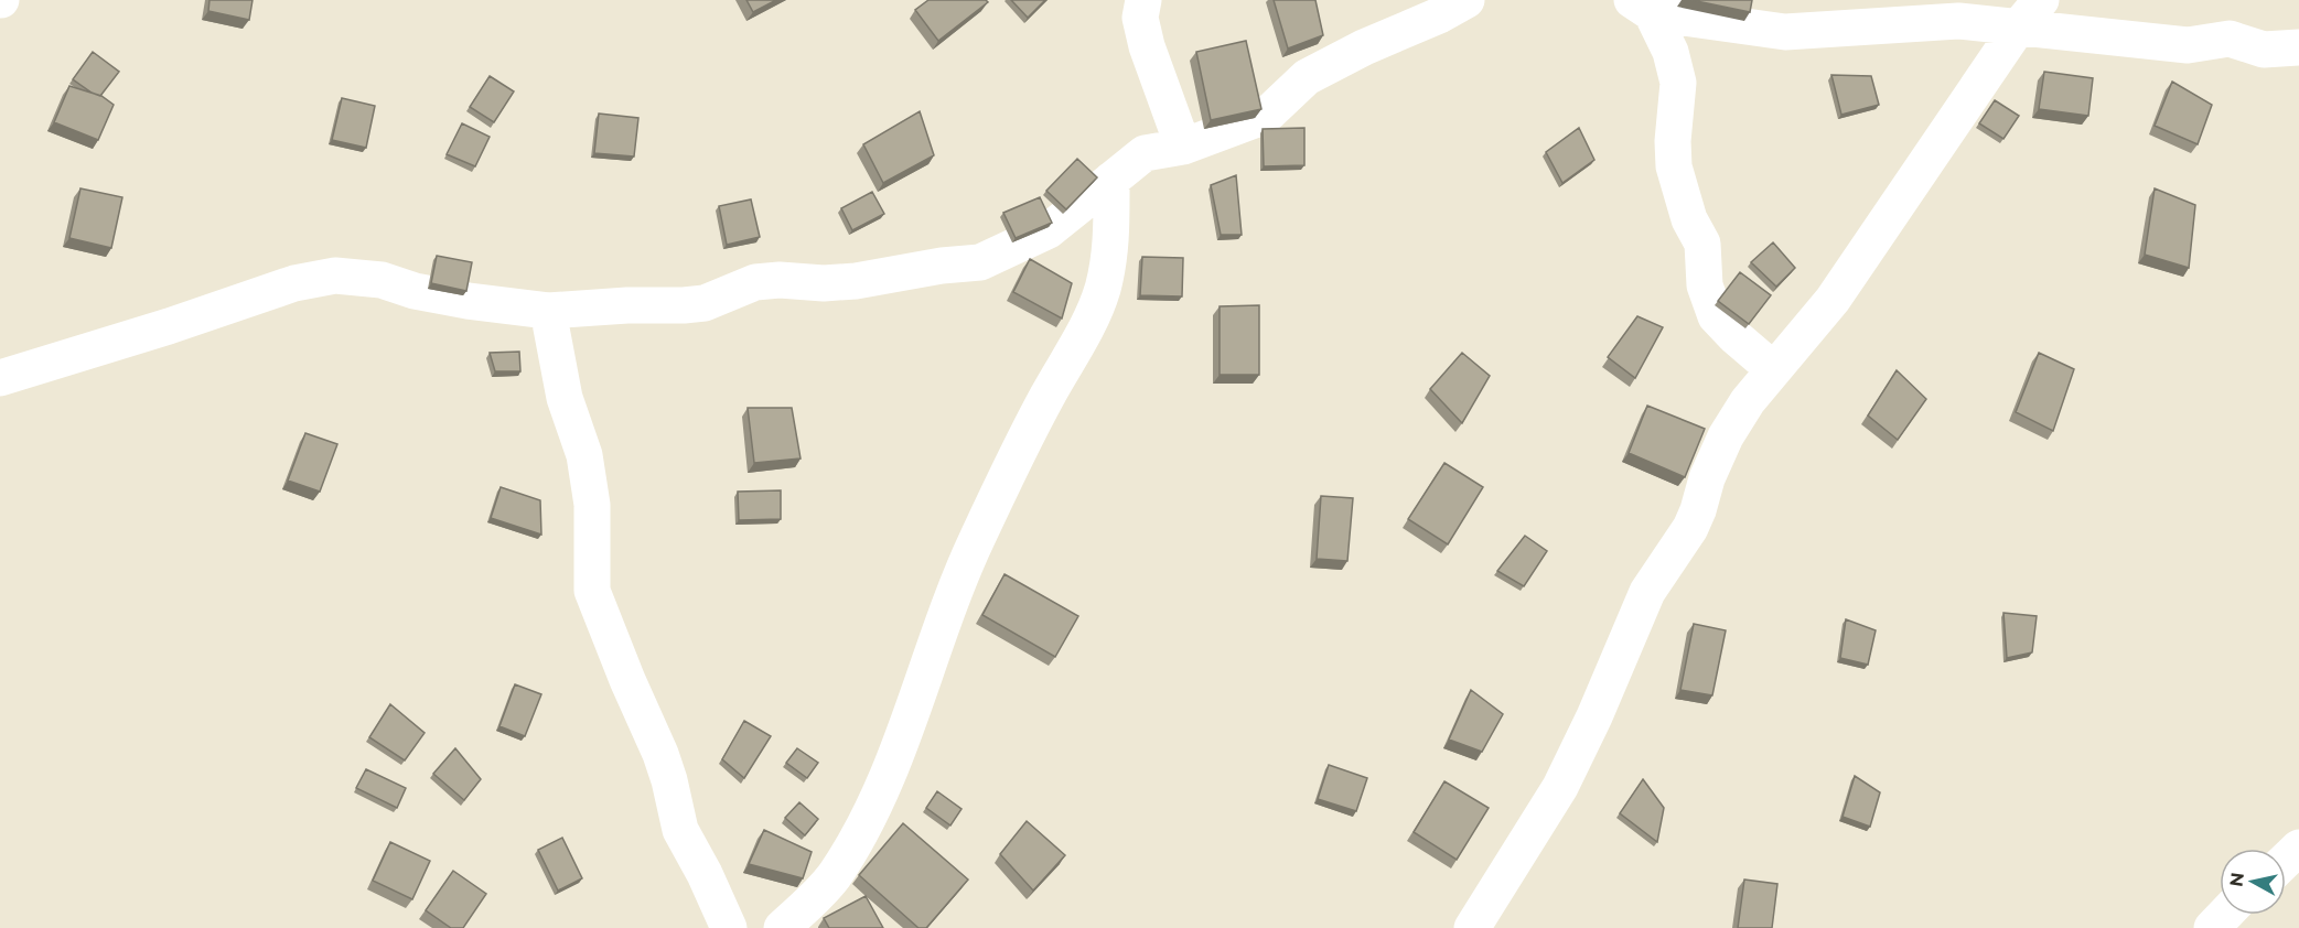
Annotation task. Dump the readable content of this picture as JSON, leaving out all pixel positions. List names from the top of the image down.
{
  "north": "left"
}
